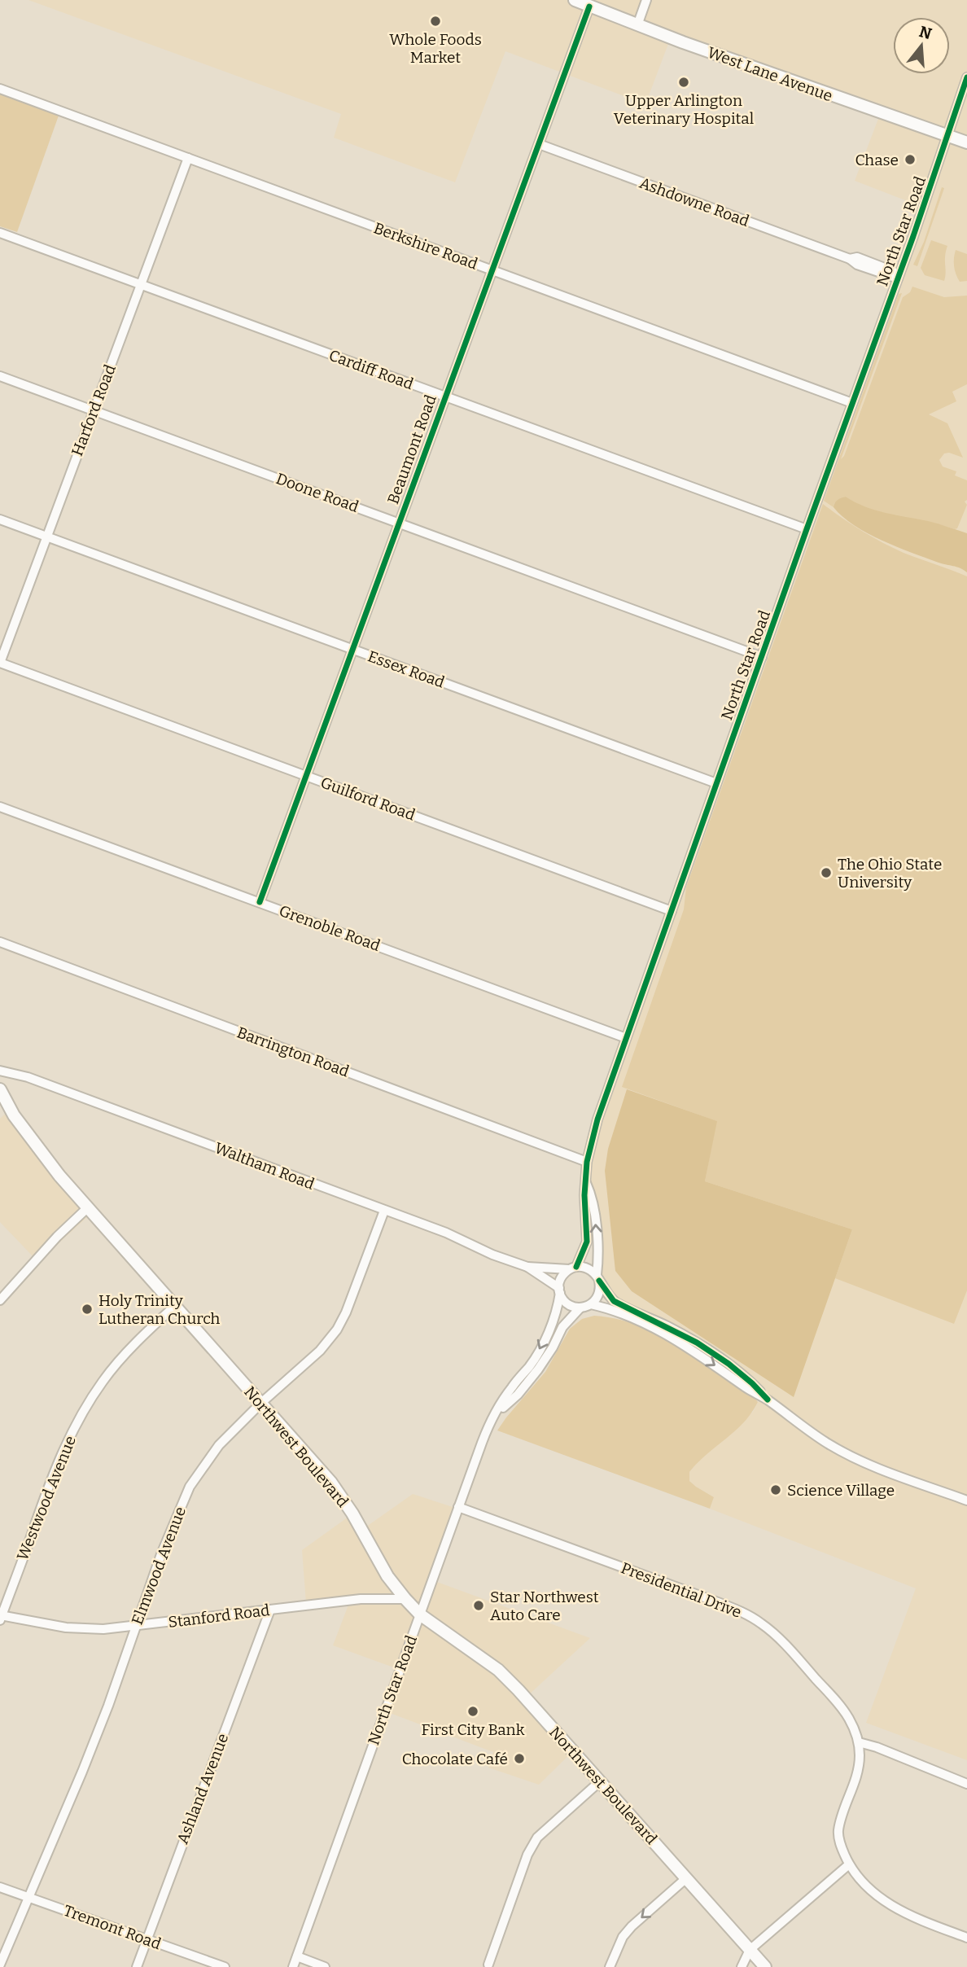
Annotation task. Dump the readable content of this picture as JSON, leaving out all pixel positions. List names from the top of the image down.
{
  "streets": {
    "main road": ["West Lane Avenue", "Northwest Boulevard"],
    "street": [
      "Ashdowne Road",
      "North Star Road",
      "Berkshire Road",
      "Cardiff Road",
      "Harford Road",
      "Beaumont Road",
      "Doone Road",
      "Essex Road",
      "Guilford Road",
      "Grenoble Road",
      "Barrington Road",
      "Waltham Road",
      "Westwood Avenue",
      "Elmwood Avenue",
      "Presidential Drive",
      "Stanford Road",
      "Ashland Avenue",
      "Tremont Road"
    ]
  },
  "crossings": [
    ["West Lane Avenue", "North Star Road"],
    ["West Lane Avenue", "Beaumont Road"],
    ["Ashdowne Road", "North Star Road"],
    ["Ashdowne Road", "Beaumont Road"],
    ["North Star Road", "Berkshire Road"],
    ["North Star Road", "Cardiff Road"],
    ["North Star Road", "Doone Road"],
    ["North Star Road", "Essex Road"],
    ["North Star Road", "Guilford Road"],
    ["North Star Road", "Grenoble Road"],
    ["North Star Road", "Barrington Road"],
    ["North Star Road", "Waltham Road"],
    ["North Star Road", "Northwest Boulevard"],
    ["North Star Road", "Presidential Drive"],
    ["Berkshire Road", "Harford Road"],
    ["Berkshire Road", "Beaumont Road"],
    ["Cardiff Road", "Harford Road"],
    ["Cardiff Road", "Beaumont Road"],
    ["Harford Road", "Doone Road"],
    ["Harford Road", "Essex Road"],
    ["Harford Road", "Guilford Road"],
    ["Beaumont Road", "Doone Road"],
    ["Beaumont Road", "Essex Road"],
    ["Beaumont Road", "Guilford Road"],
    ["Beaumont Road", "Grenoble Road"],
    ["Waltham Road", "Elmwood Avenue"],
    ["Northwest Boulevard", "Westwood Avenue"],
    ["Northwest Boulevard", "Elmwood Avenue"],
    ["Northwest Boulevard", "Stanford Road"],
    ["Westwood Avenue", "Stanford Road"],
    ["Elmwood Avenue", "Stanford Road"],
    ["Elmwood Avenue", "Tremont Road"],
    ["Stanford Road", "Ashland Avenue"],
    ["Ashland Avenue", "Tremont Road"]
  ],
  "places": [
    "Whole Foods Market",
    "Upper Arlington Veterinary Hospital",
    "Chase",
    "The Ohio State University",
    "Holy Trinity Lutheran Church",
    "Science Village",
    "Star Northwest Auto Care",
    "First City Bank",
    "Chocolate Café"
  ],
  "north": "top"
}
